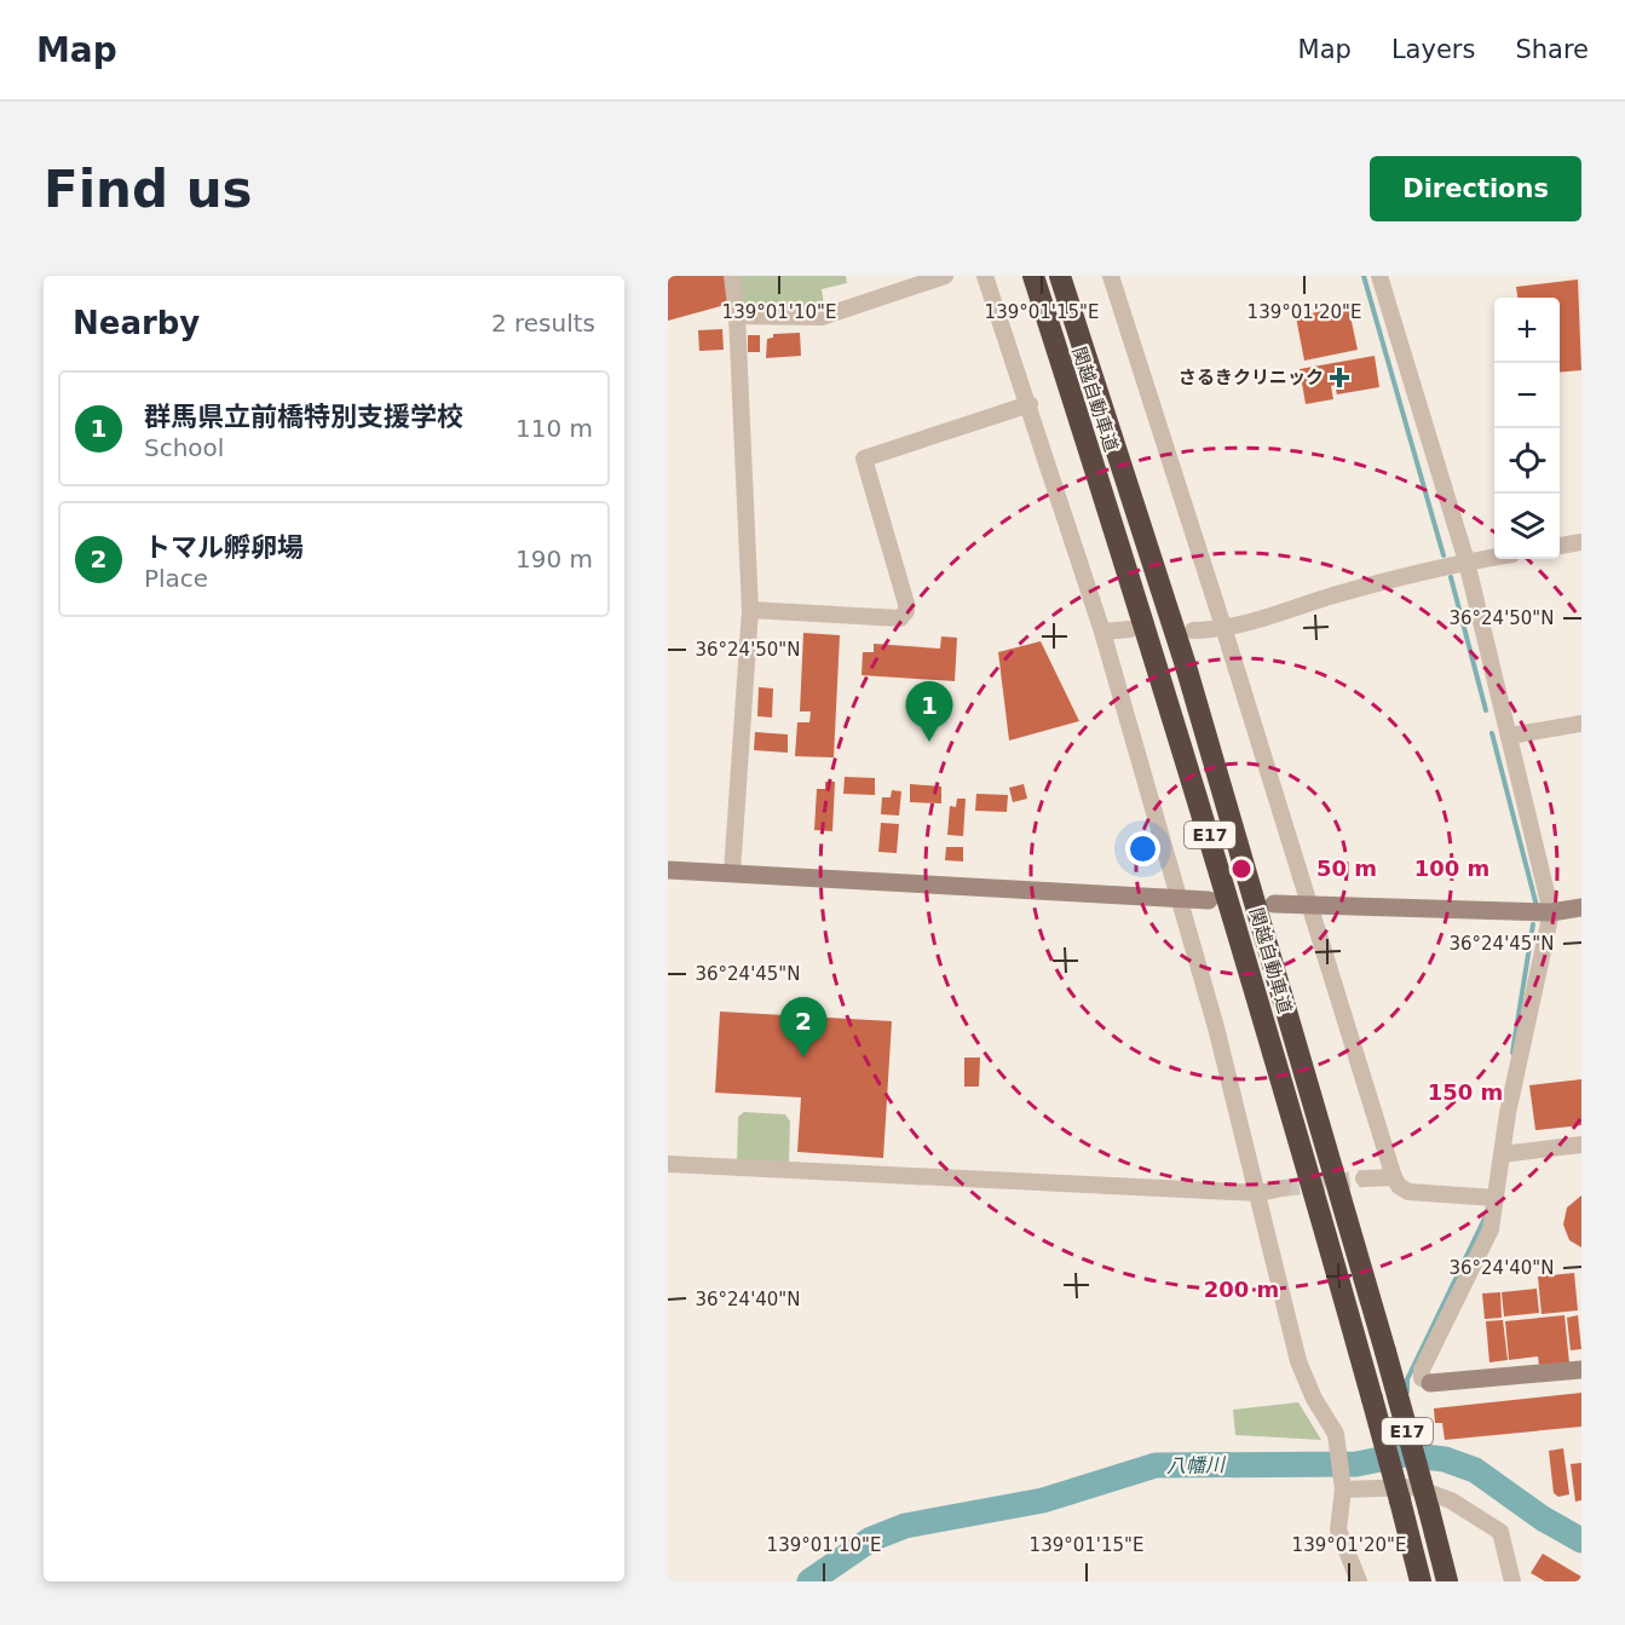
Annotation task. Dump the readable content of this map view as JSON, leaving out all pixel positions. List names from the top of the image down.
{
  "streets": {
    "highway": ["関越自動車道", "E17"]
  },
  "water": ["八幡川"],
  "places": {
    "health": ["さるきクリニック"]
  },
  "page": {
    "header": "Map",
    "nav": ["Map", "Layers", "Share"],
    "buttons": "Directions",
    "title": "Find us",
    "heading": ["Nearby", "2 results"],
    "map_buttons": ["+", "−"],
    "list": [
      {
        "mark": "1",
        "name": "群馬県立前橋特別支援学校",
        "note": "School",
        "value": "110 m"
      },
      {
        "mark": "2",
        "name": "トマル孵卵場",
        "note": "Place",
        "value": "190 m"
      }
    ],
    "pins": ["1", "2"]
  },
  "coordinates": [
    "139°01'10\"E",
    "139°01'15\"E",
    "139°01'20\"E",
    "36°24'50\"N",
    "36°24'45\"N",
    "36°24'40\"N"
  ],
  "rings": [
    "50 m",
    "100 m",
    "150 m",
    "200 m"
  ]
}
